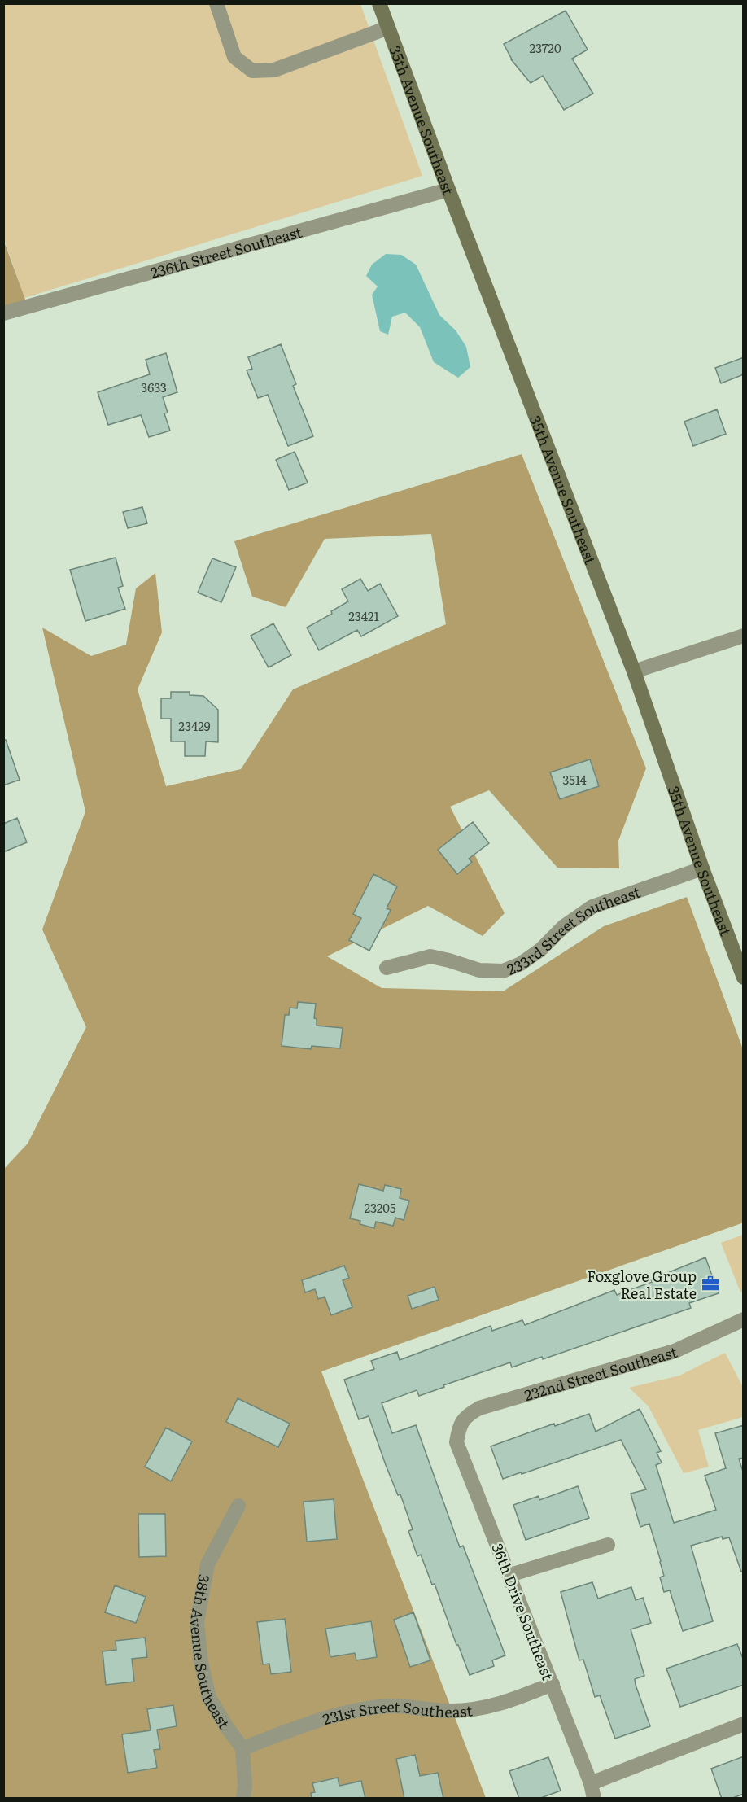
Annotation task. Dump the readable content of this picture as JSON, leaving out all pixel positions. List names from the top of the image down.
{
  "streets": {
    "street": [
      "35th Avenue Southeast",
      "236th Street Southeast",
      "233rd Street Southeast",
      "232nd Street Southeast",
      "36th Drive Southeast",
      "38th Avenue Southeast",
      "231st Street Southeast"
    ]
  },
  "crossings": [
    ["35th Avenue Southeast", "236th Street Southeast"],
    ["35th Avenue Southeast", "233rd Street Southeast"],
    ["232nd Street Southeast", "36th Drive Southeast"],
    ["36th Drive Southeast", "231st Street Southeast"],
    ["38th Avenue Southeast", "231st Street Southeast"]
  ],
  "places": {
    "office": ["Foxglove Group Real Estate"]
  },
  "house_numbers": [
    "23720",
    "3633",
    "23421",
    "23429",
    "3514",
    "23205"
  ]
}
